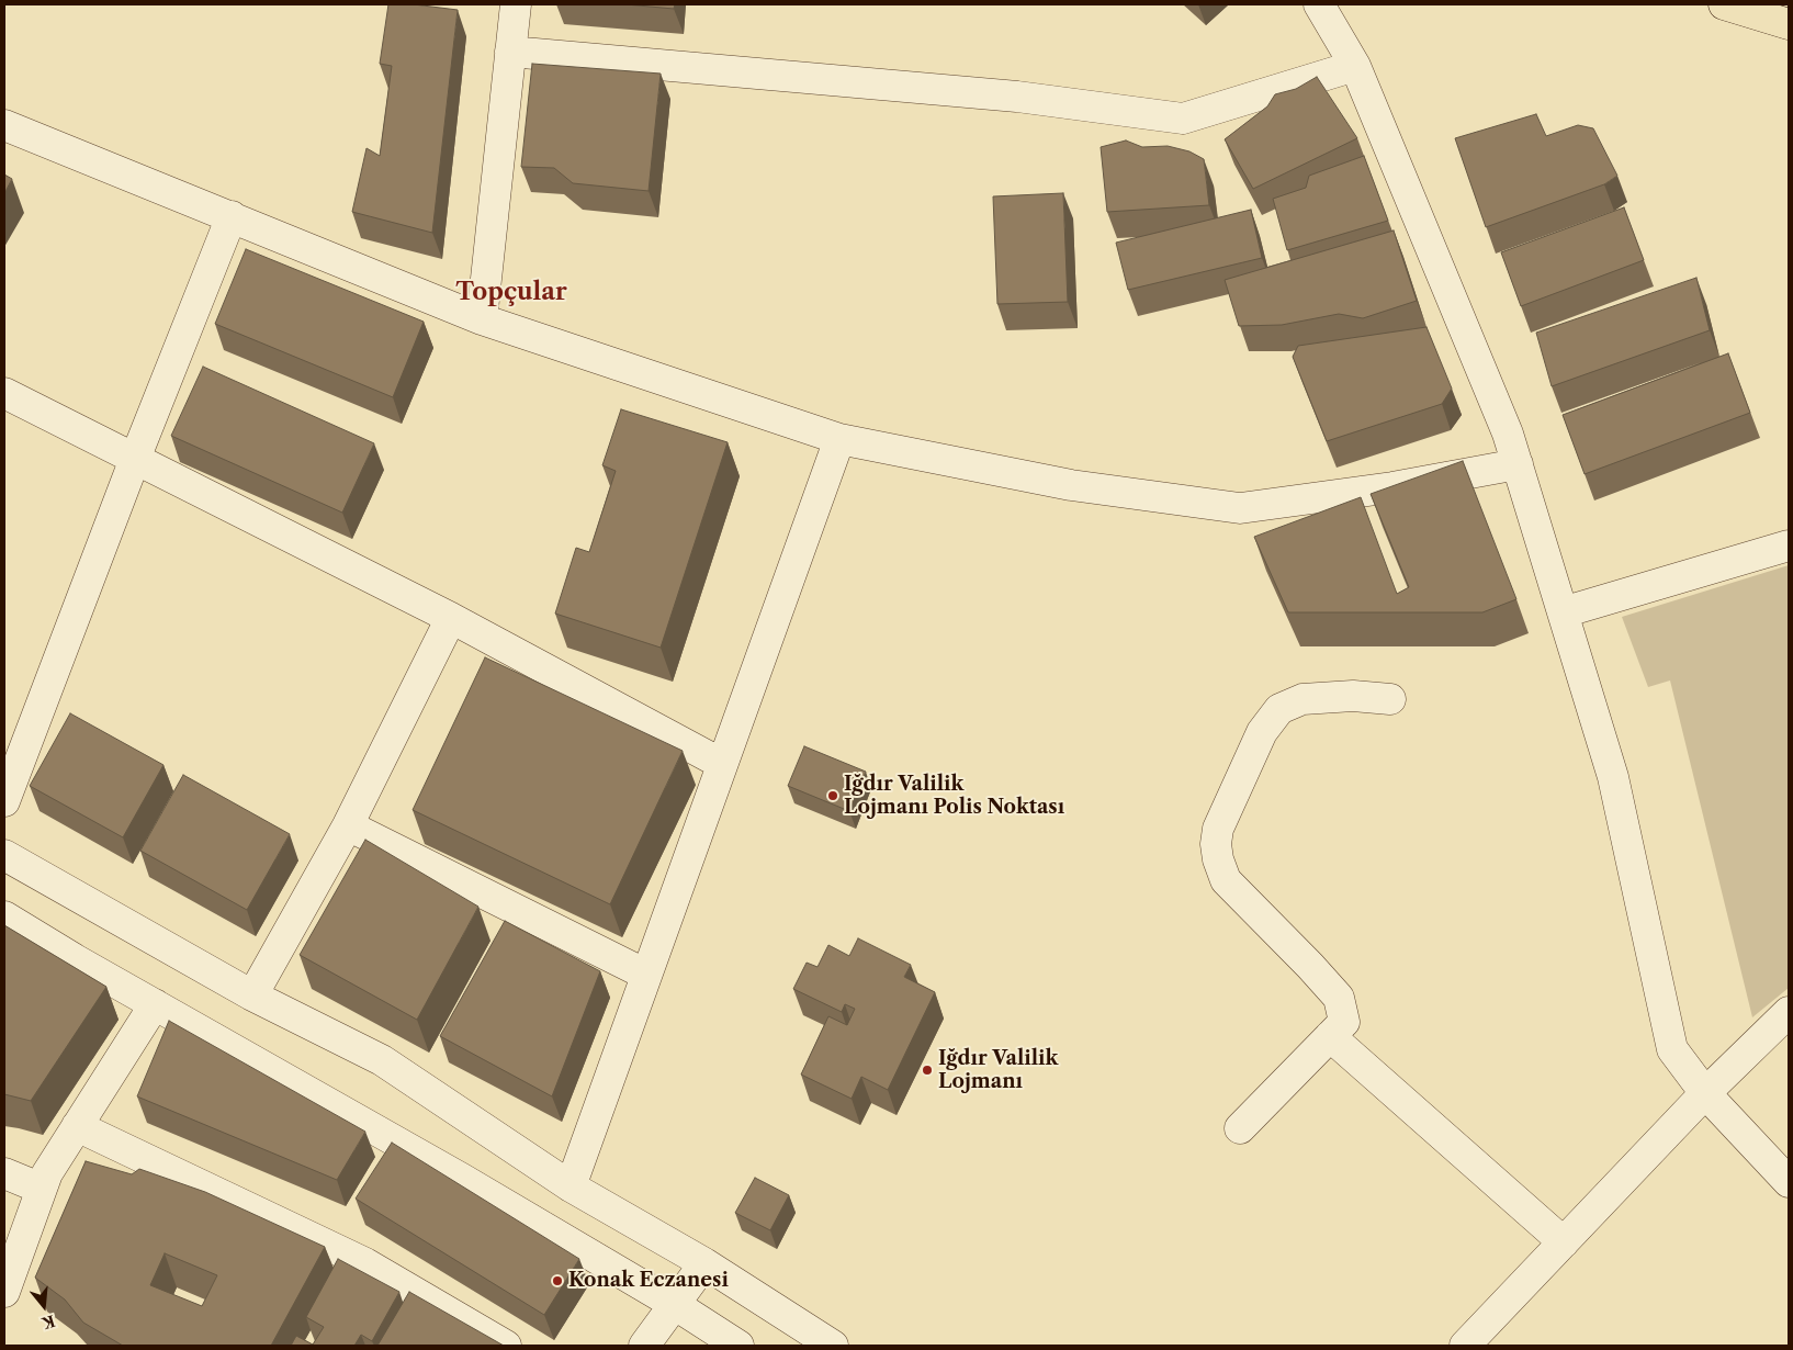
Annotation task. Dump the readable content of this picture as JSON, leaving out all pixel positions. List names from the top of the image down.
{
  "districts": ["Topçular"],
  "places": ["Iğdır Valilik Lojmanı Polis Noktası", "Iğdır Valilik Lojmanı", "Konak Eczanesi"],
  "north": "bottom"
}
